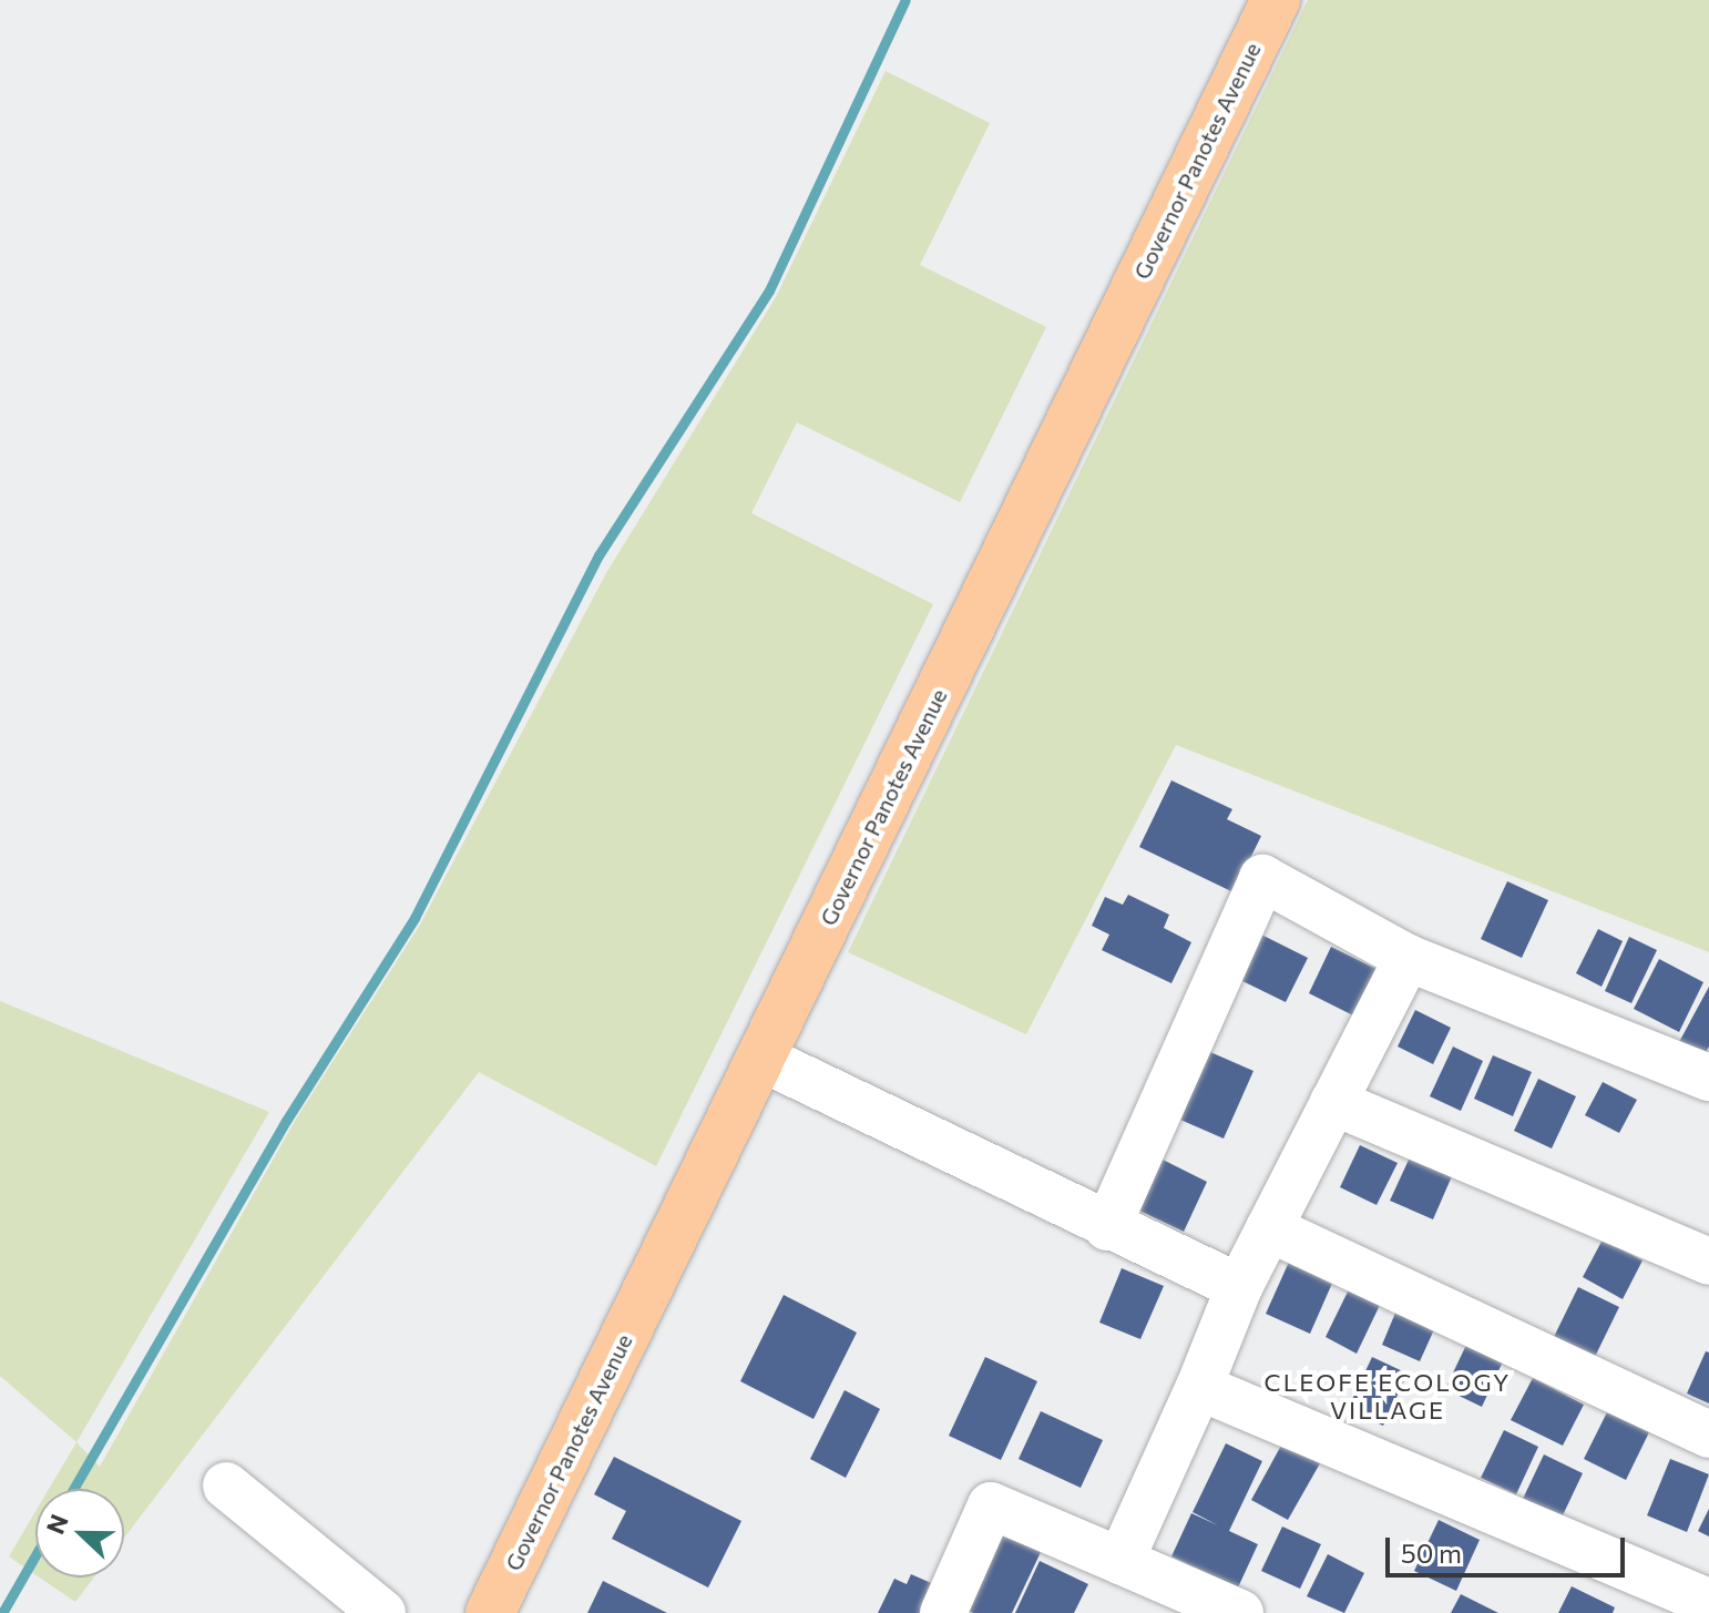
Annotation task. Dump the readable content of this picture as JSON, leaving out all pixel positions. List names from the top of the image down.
{
  "streets": {
    "main road": ["Governor Panotes Avenue"]
  },
  "districts": ["CLEOFE ECOLOGY VILLAGE"],
  "scale_bar": "50 m",
  "north": "left"
}
